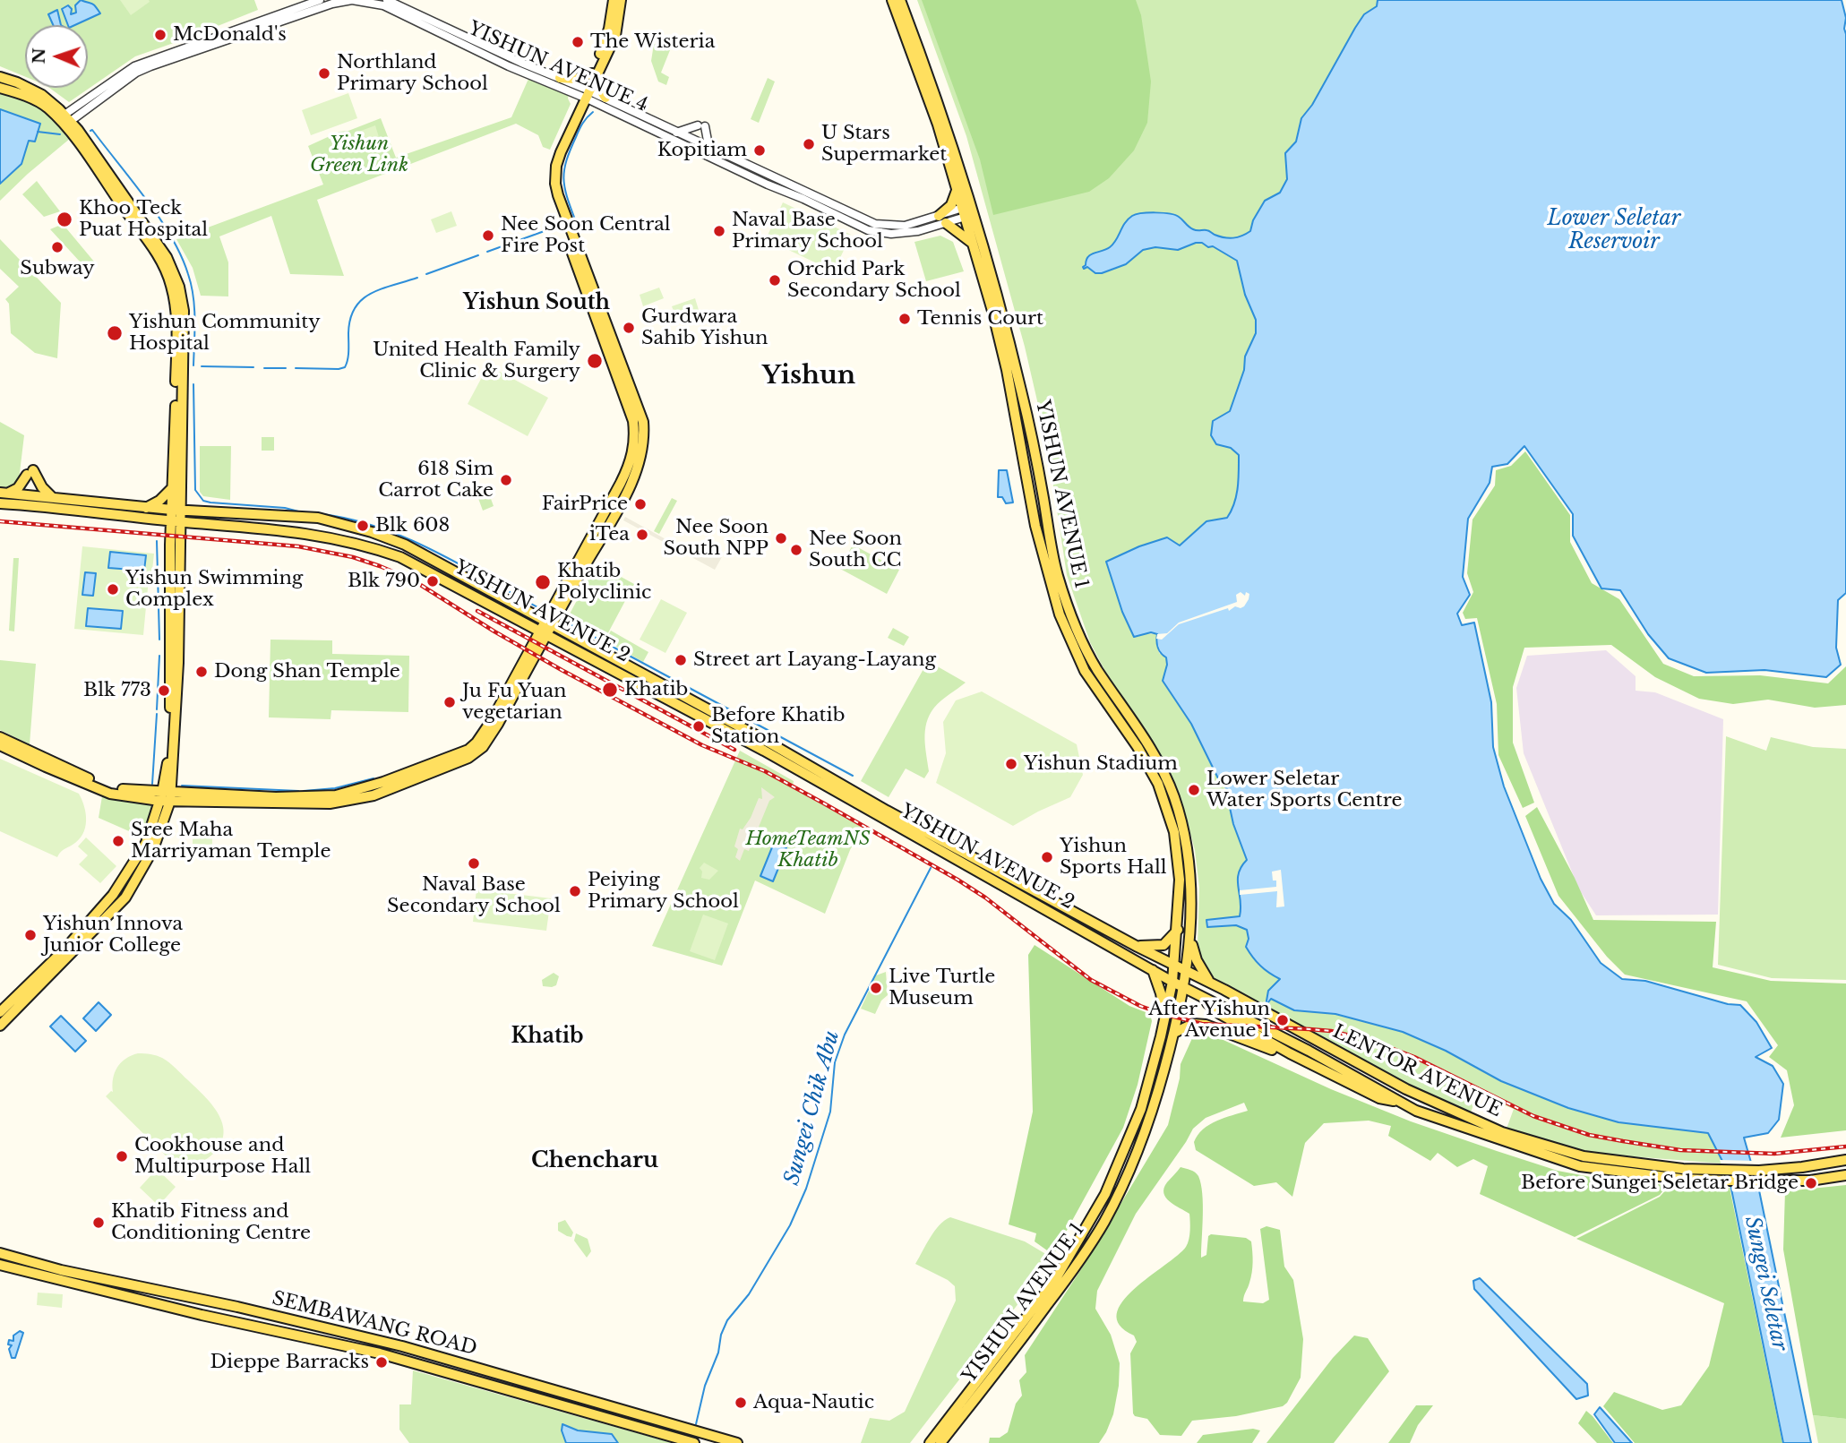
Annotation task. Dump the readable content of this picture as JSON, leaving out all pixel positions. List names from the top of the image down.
{
  "streets": {
    "main road": [
      "YISHUN AVENUE 1",
      "YISHUN AVENUE 2",
      "LENTOR AVENUE",
      "SEMBAWANG ROAD"
    ],
    "street": ["YISHUN AVENUE 4"]
  },
  "crossings": [
    ["YISHUN AVENUE 4", "YISHUN AVENUE 1"],
    ["YISHUN AVENUE 1", "YISHUN AVENUE 2"],
    ["YISHUN AVENUE 1", "LENTOR AVENUE"],
    ["YISHUN AVENUE 2", "LENTOR AVENUE"]
  ],
  "districts": [
    "Yishun South",
    "Yishun",
    "Khatib",
    "Chencharu"
  ],
  "water": ["Lower Seletar Reservoir", "Sungei Chik Abu", "Sungei Seletar"],
  "parks": ["Yishun Green Link", "HomeTeamNS Khatib"],
  "places": [
    "McDonald's",
    "The Wisteria",
    "Northland Primary School",
    "U Stars Supermarket",
    "Kopitiam",
    "Khoo Teck Puat Hospital",
    "Naval Base Primary School",
    "Nee Soon Central Fire Post",
    "Subway",
    "Orchid Park Secondary School",
    "Tennis Court",
    "Gurdwara Sahib Yishun",
    "Yishun Community Hospital",
    "United Health Family Clinic & Surgery",
    "618 Sim Carrot Cake",
    "FairPrice",
    "Blk 608",
    "iTea",
    "Nee Soon South NPP",
    "Nee Soon South CC",
    "Blk 790",
    "Khatib Polyclinic",
    "Yishun Swimming Complex",
    "Street art Layang-Layang",
    "Dong Shan Temple",
    "Khatib",
    "Blk 773",
    "Ju Fu Yuan vegetarian",
    "Before Khatib Station",
    "Yishun Stadium",
    "Lower Seletar Water Sports Centre",
    "Sree Maha Marriyaman Temple",
    "Yishun Sports Hall",
    "Naval Base Secondary School",
    "Peiying Primary School",
    "Yishun Innova Junior College",
    "Live Turtle Museum",
    "After Yishun Avenue 1",
    "Cookhouse and Multipurpose Hall",
    "Before Sungei Seletar Bridge",
    "Khatib Fitness and Conditioning Centre",
    "Dieppe Barracks",
    "Aqua-Nautic"
  ],
  "north": "left"
}
